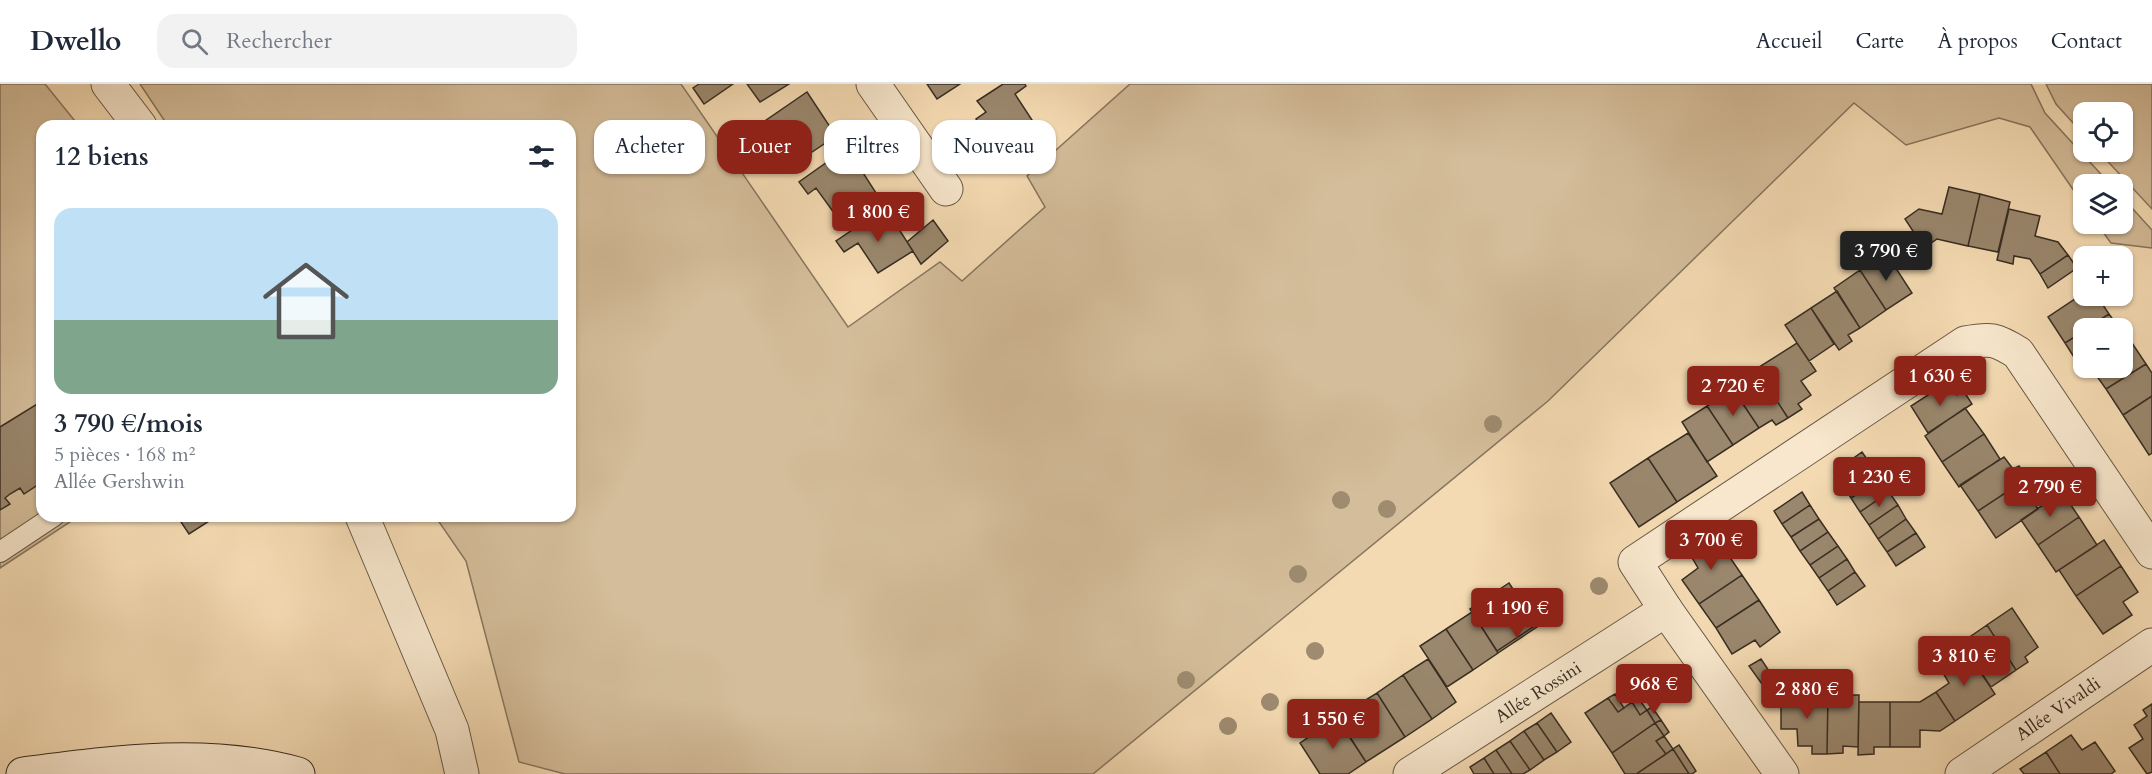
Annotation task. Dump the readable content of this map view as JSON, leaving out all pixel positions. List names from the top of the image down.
{
  "streets": {
    "street": ["Allée Rossini", "Allée Vivaldi"]
  },
  "page": {
    "header": "Dwello",
    "search": "Rechercher",
    "nav": [
      "Accueil",
      "Carte",
      "À propos",
      "Contact"
    ],
    "map_buttons": ["+", "−"],
    "chip": [
      "Acheter",
      "Louer",
      "Filtres",
      "Nouveau"
    ],
    "heading": "12 biens",
    "price": [
      "1 800 €",
      "3 790 €",
      "1 630 €",
      "2 720 €",
      "1 230 €",
      "2 790 €",
      "3 700 €",
      "1 190 €",
      "3 810 €",
      "968 €",
      "2 880 €",
      "1 550 €"
    ],
    "list": [
      {
        "name": "3 790 €/mois",
        "note": "5 pièces · 168 m² · Allée Gershwin"
      }
    ]
  }
}
